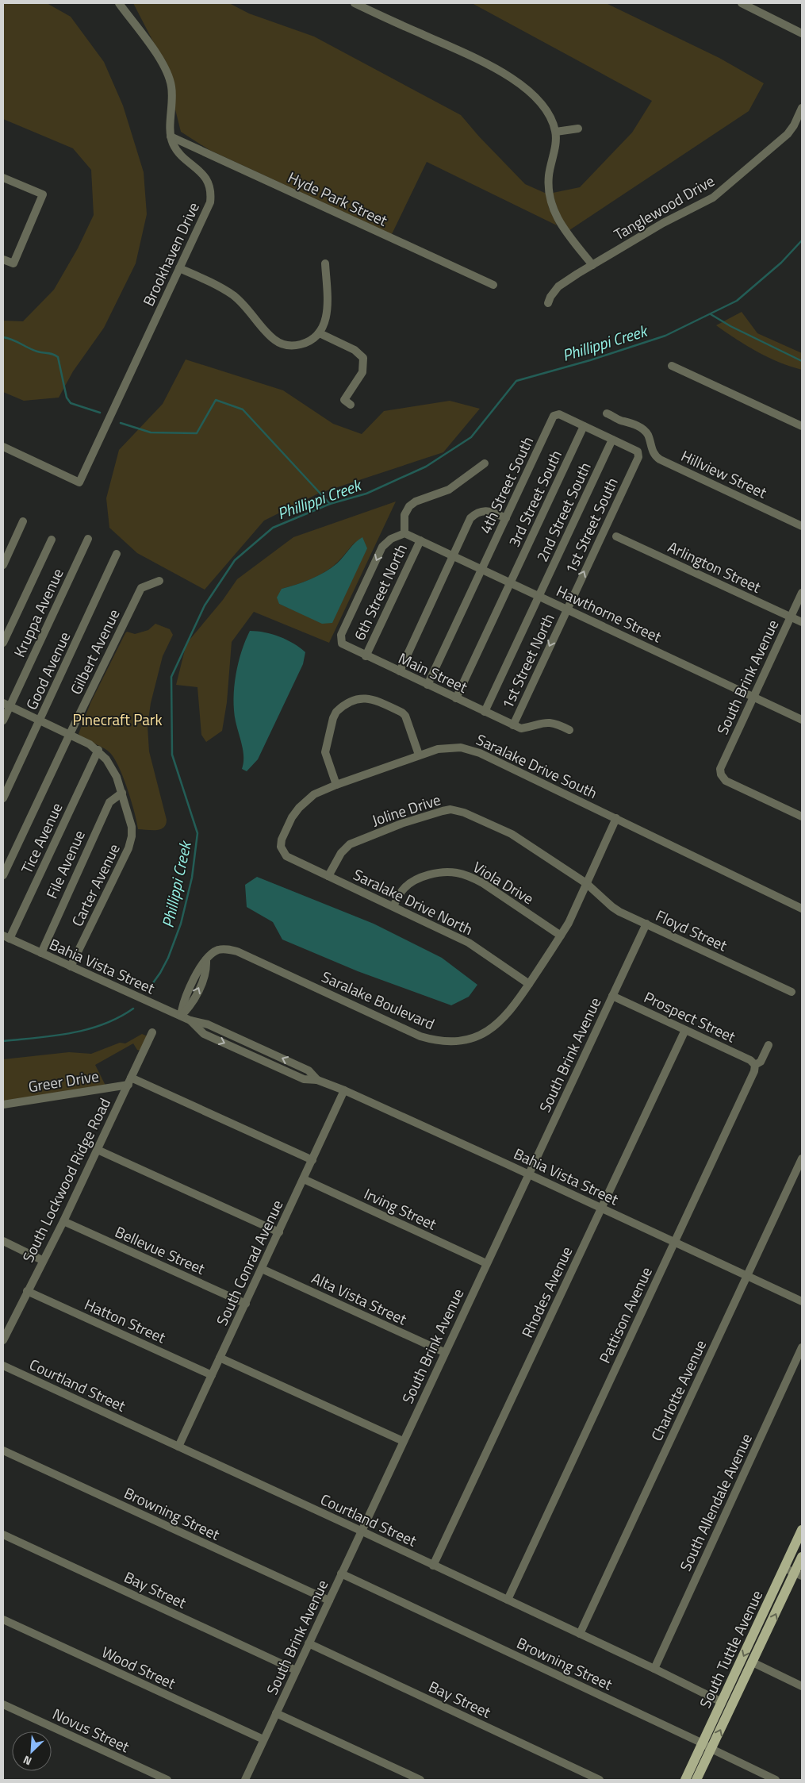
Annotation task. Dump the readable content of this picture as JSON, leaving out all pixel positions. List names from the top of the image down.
{
  "streets": {
    "main road": ["South Tuttle Avenue"],
    "street": [
      "Hyde Park Street",
      "Tanglewood Drive",
      "Brookhaven Drive",
      "Hillview Street",
      "4th Street South",
      "3rd Street South",
      "2nd Street South",
      "1st Street South",
      "Arlington Street",
      "6th Street North",
      "Kruppa Avenue",
      "Hawthorne Street",
      "Gilbert Avenue",
      "1st Street North",
      "Good Avenue",
      "Main Street",
      "South Brink Avenue",
      "Saralake Drive South",
      "Joline Drive",
      "Tice Avenue",
      "File Avenue",
      "Viola Drive",
      "Carter Avenue",
      "Saralake Drive North",
      "Floyd Street",
      "Bahia Vista Street",
      "Saralake Boulevard",
      "Prospect Street",
      "Greer Drive",
      "South Lockwood Ridge Road",
      "Irving Street",
      "Bellevue Street",
      "South Conrad Avenue",
      "Rhodes Avenue",
      "Alta Vista Street",
      "Pattison Avenue",
      "Hatton Street",
      "Courtland Street",
      "Charlotte Avenue",
      "South Allendale Avenue",
      "Browning Street",
      "Bay Street",
      "Wood Street",
      "Novus Street"
    ]
  },
  "crossings": [
    ["Hyde Park Street", "Brookhaven Drive"],
    ["4th Street South", "3rd Street South"],
    ["4th Street South", "Hawthorne Street"],
    ["4th Street South", "Main Street"],
    ["3rd Street South", "Hawthorne Street"],
    ["3rd Street South", "Main Street"],
    ["2nd Street South", "1st Street South"],
    ["2nd Street South", "Hawthorne Street"],
    ["2nd Street South", "Main Street"],
    ["1st Street South", "Hawthorne Street"],
    ["1st Street South", "1st Street North"],
    ["Arlington Street", "South Brink Avenue"],
    ["6th Street North", "Hawthorne Street"],
    ["6th Street North", "Main Street"],
    ["Hawthorne Street", "1st Street North"],
    ["Hawthorne Street", "Main Street"],
    ["Hawthorne Street", "South Brink Avenue"],
    ["1st Street North", "Main Street"],
    ["South Brink Avenue", "Floyd Street"],
    ["South Brink Avenue", "Bahia Vista Street"],
    ["South Brink Avenue", "Prospect Street"],
    ["South Brink Avenue", "Irving Street"],
    ["South Brink Avenue", "Alta Vista Street"],
    ["South Brink Avenue", "Courtland Street"],
    ["South Brink Avenue", "Browning Street"],
    ["South Brink Avenue", "Bay Street"],
    ["South Brink Avenue", "Wood Street"],
    ["Saralake Drive South", "Saralake Drive North"],
    ["Saralake Drive South", "Saralake Boulevard"],
    ["Joline Drive", "Saralake Drive North"],
    ["Joline Drive", "Floyd Street"],
    ["Joline Drive", "Saralake Boulevard"],
    ["Tice Avenue", "Carter Avenue"],
    ["Tice Avenue", "Bahia Vista Street"],
    ["File Avenue", "Carter Avenue"],
    ["File Avenue", "Bahia Vista Street"],
    ["Viola Drive", "Saralake Drive North"],
    ["Viola Drive", "Saralake Boulevard"],
    ["Carter Avenue", "Bahia Vista Street"],
    ["Saralake Drive North", "Saralake Boulevard"],
    ["Floyd Street", "Saralake Boulevard"],
    ["Bahia Vista Street", "Saralake Boulevard"],
    ["Bahia Vista Street", "South Conrad Avenue"],
    ["Bahia Vista Street", "Rhodes Avenue"],
    ["Bahia Vista Street", "Pattison Avenue"],
    ["Bahia Vista Street", "Charlotte Avenue"],
    ["Prospect Street", "Rhodes Avenue"],
    ["Prospect Street", "Pattison Avenue"],
    ["Greer Drive", "South Lockwood Ridge Road"],
    ["South Lockwood Ridge Road", "Bellevue Street"],
    ["South Lockwood Ridge Road", "Hatton Street"],
    ["Irving Street", "South Conrad Avenue"],
    ["Bellevue Street", "South Conrad Avenue"],
    ["South Conrad Avenue", "Alta Vista Street"],
    ["South Conrad Avenue", "Hatton Street"],
    ["South Conrad Avenue", "Courtland Street"],
    ["Rhodes Avenue", "Courtland Street"],
    ["Pattison Avenue", "Courtland Street"],
    ["Courtland Street", "Charlotte Avenue"],
    ["Courtland Street", "South Allendale Avenue"],
    ["Courtland Street", "South Tuttle Avenue"],
    ["Browning Street", "South Tuttle Avenue"]
  ],
  "one_way": ["1st Street South", "1st Street North"],
  "water": ["Phillippi Creek"],
  "parks": ["Pinecraft Park"],
  "north": "bottom left"
}
